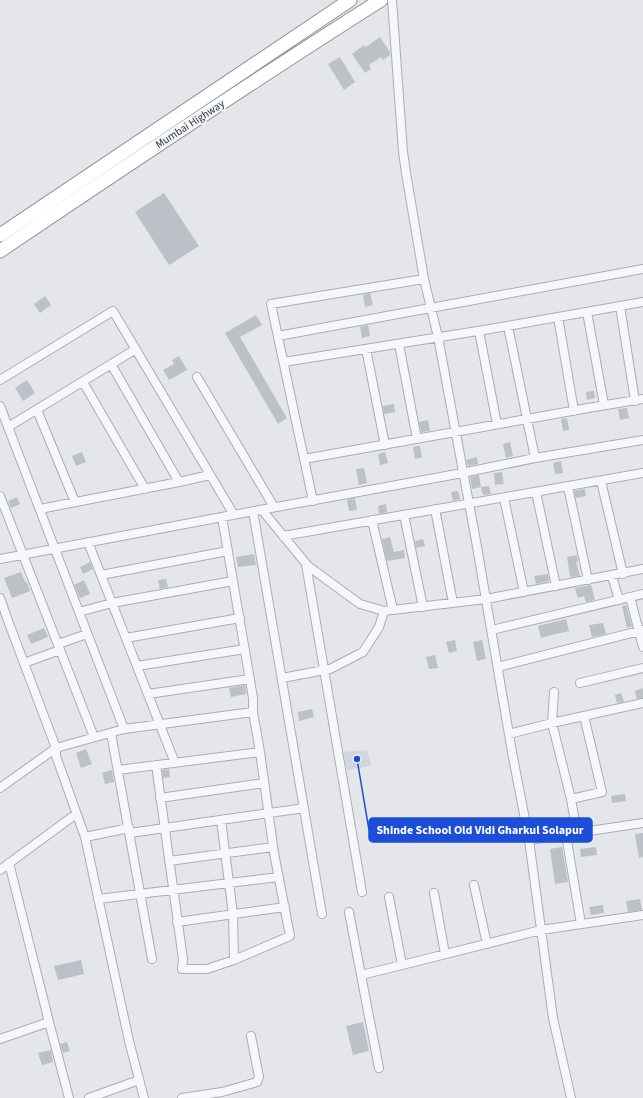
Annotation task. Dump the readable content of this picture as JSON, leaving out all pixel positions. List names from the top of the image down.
{
  "streets": {
    "highway": ["Mumbai Highway"]
  },
  "places": ["Shinde School Old Vidi Gharkul Solapur"]
}
